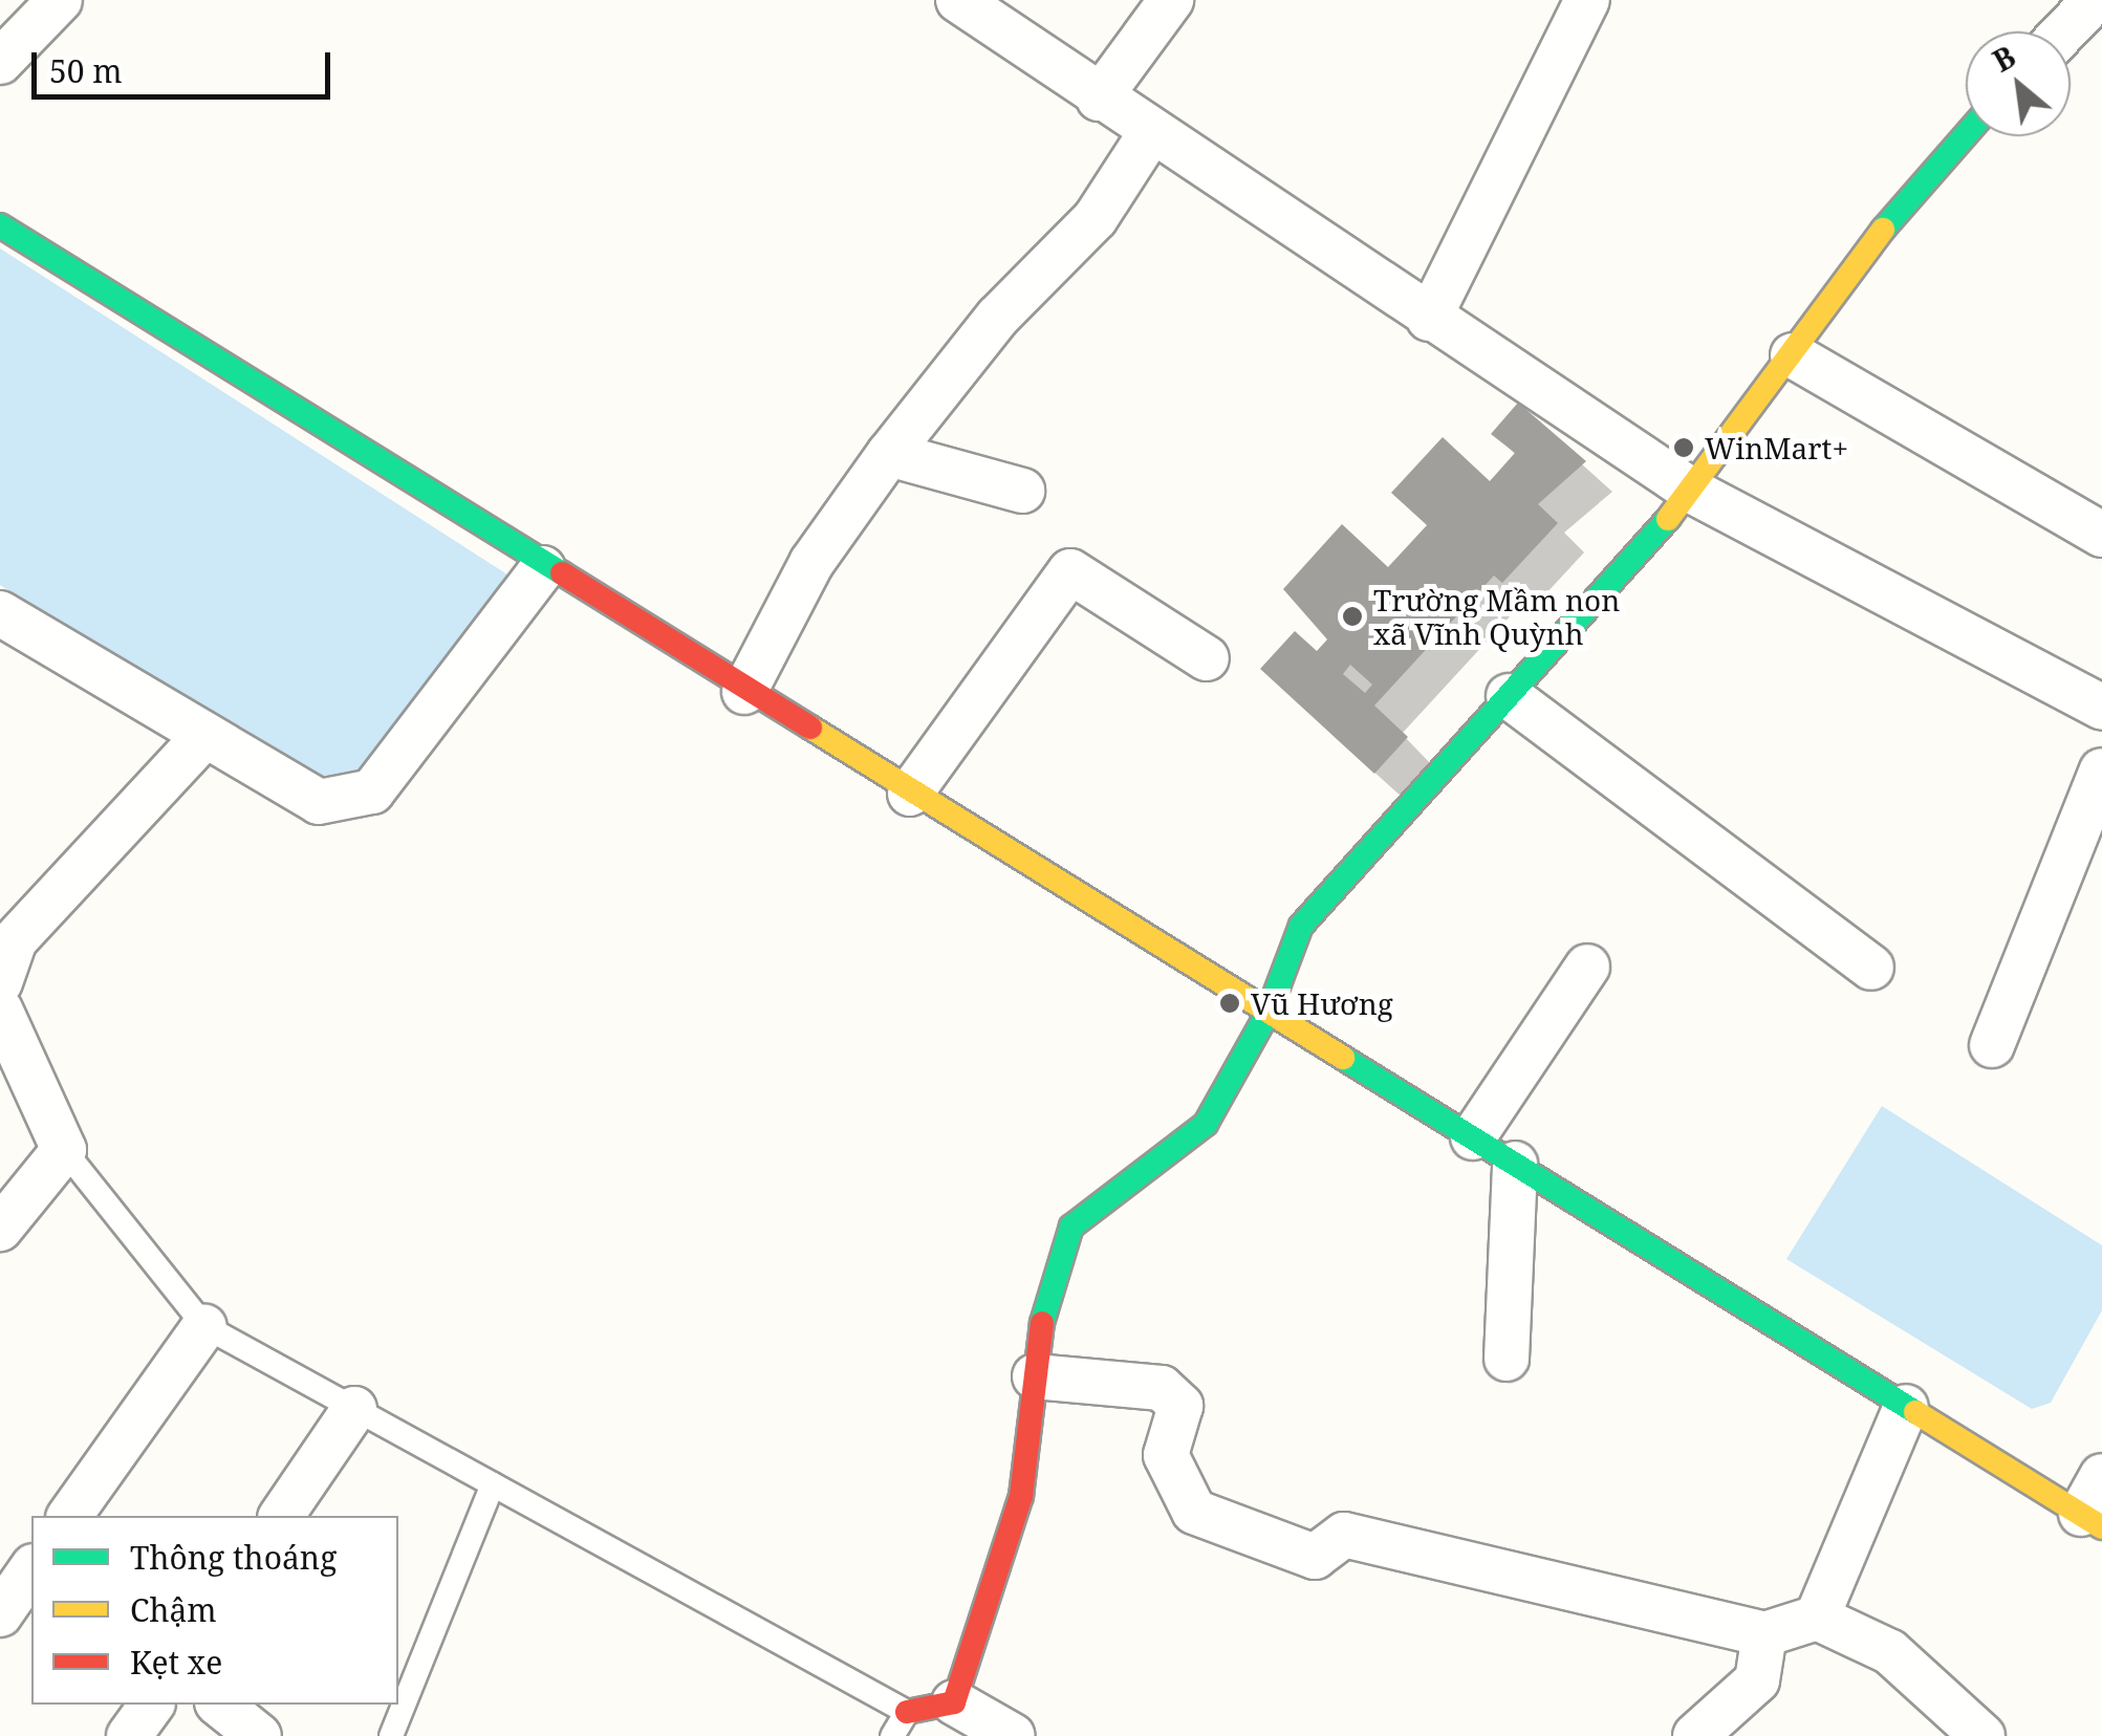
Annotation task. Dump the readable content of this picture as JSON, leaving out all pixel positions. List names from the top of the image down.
{
  "places": ["WinMart+", "Trường Mầm non xã Vĩnh Quỳnh", "Vũ Hương"],
  "legend": ["Thông thoáng", "Chậm", "Kẹt xe"],
  "scale_bar": "50 m",
  "north": "top left"
}
